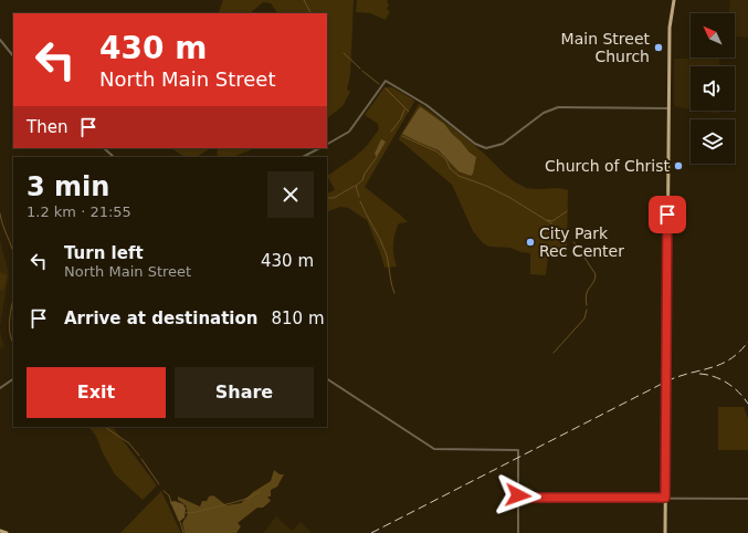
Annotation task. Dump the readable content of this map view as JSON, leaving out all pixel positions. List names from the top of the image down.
{
  "places": ["Main Street Church", "Church of Christ", "City Park Rec Center"],
  "north": "top left",
  "page": {
    "turn": ["430 m", "North Main Street"],
    "then": "Then",
    "heading": ["3 min", "1.2 km · 21:55"],
    "list": [
      {
        "name": "Turn left",
        "note": "North Main Street",
        "value": "430 m"
      },
      {
        "name": "Arrive at destination",
        "value": "810 m"
      }
    ],
    "buttons": ["Exit", "Share"]
  }
}
